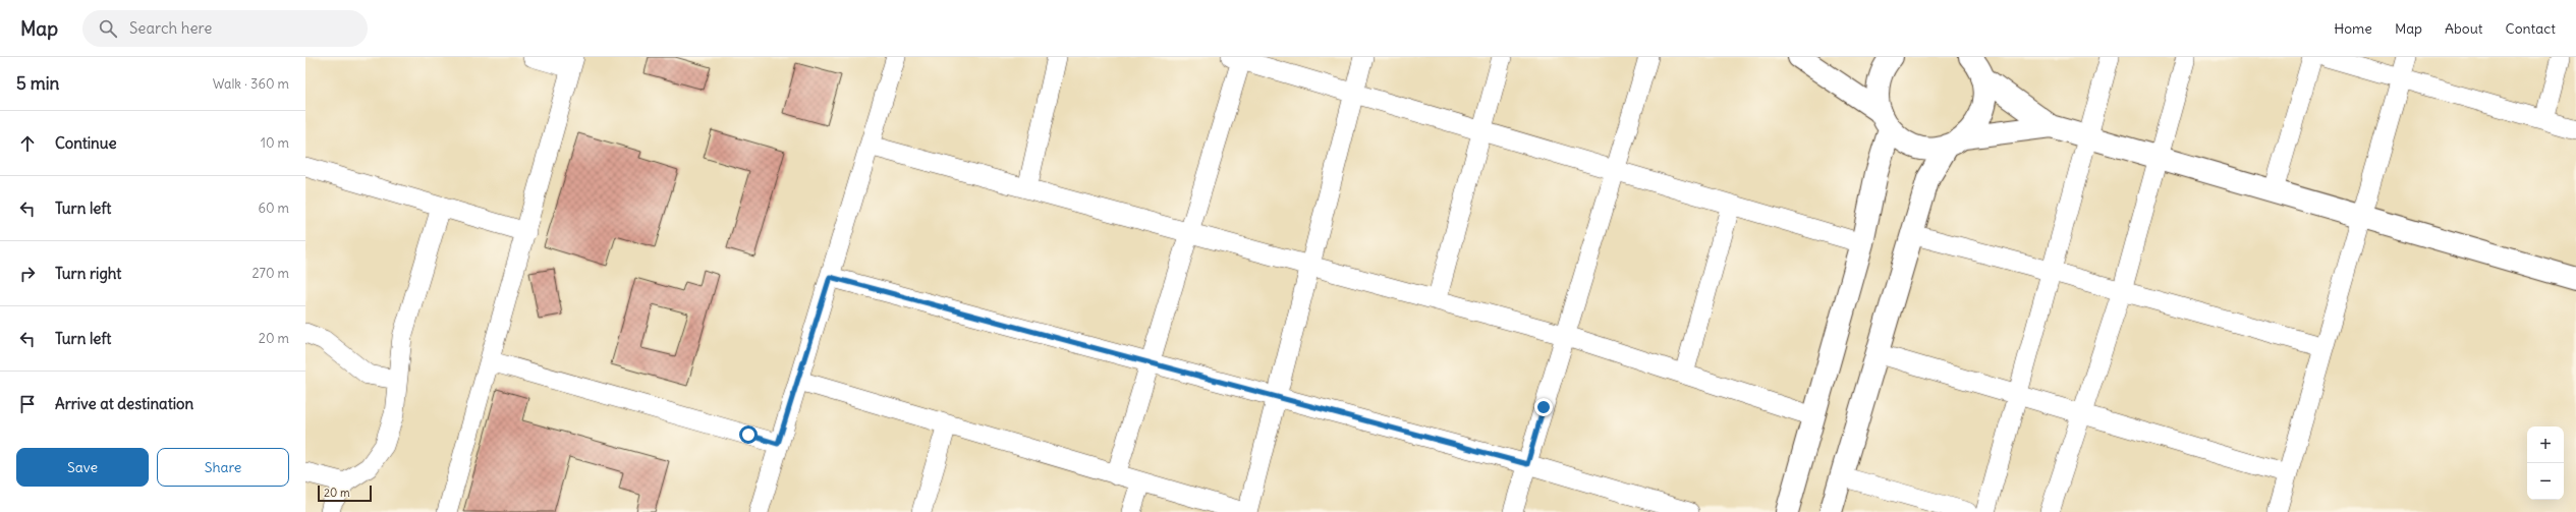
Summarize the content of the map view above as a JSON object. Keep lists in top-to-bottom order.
{
  "scale_bar": "20 m",
  "page": {
    "header": "Map",
    "search": "Search here",
    "nav": [
      "Home",
      "Map",
      "About",
      "Contact"
    ],
    "heading": ["5 min", "Walk · 360 m"],
    "list": [
      ["Continue", "10 m"],
      ["Turn left", "60 m"],
      ["Turn right", "270 m"],
      ["Turn left", "20 m"],
      "Arrive at destination"
    ],
    "map_buttons": ["+", "−"],
    "buttons": ["Save", "Share"],
    "scale": "20 m"
  }
}
